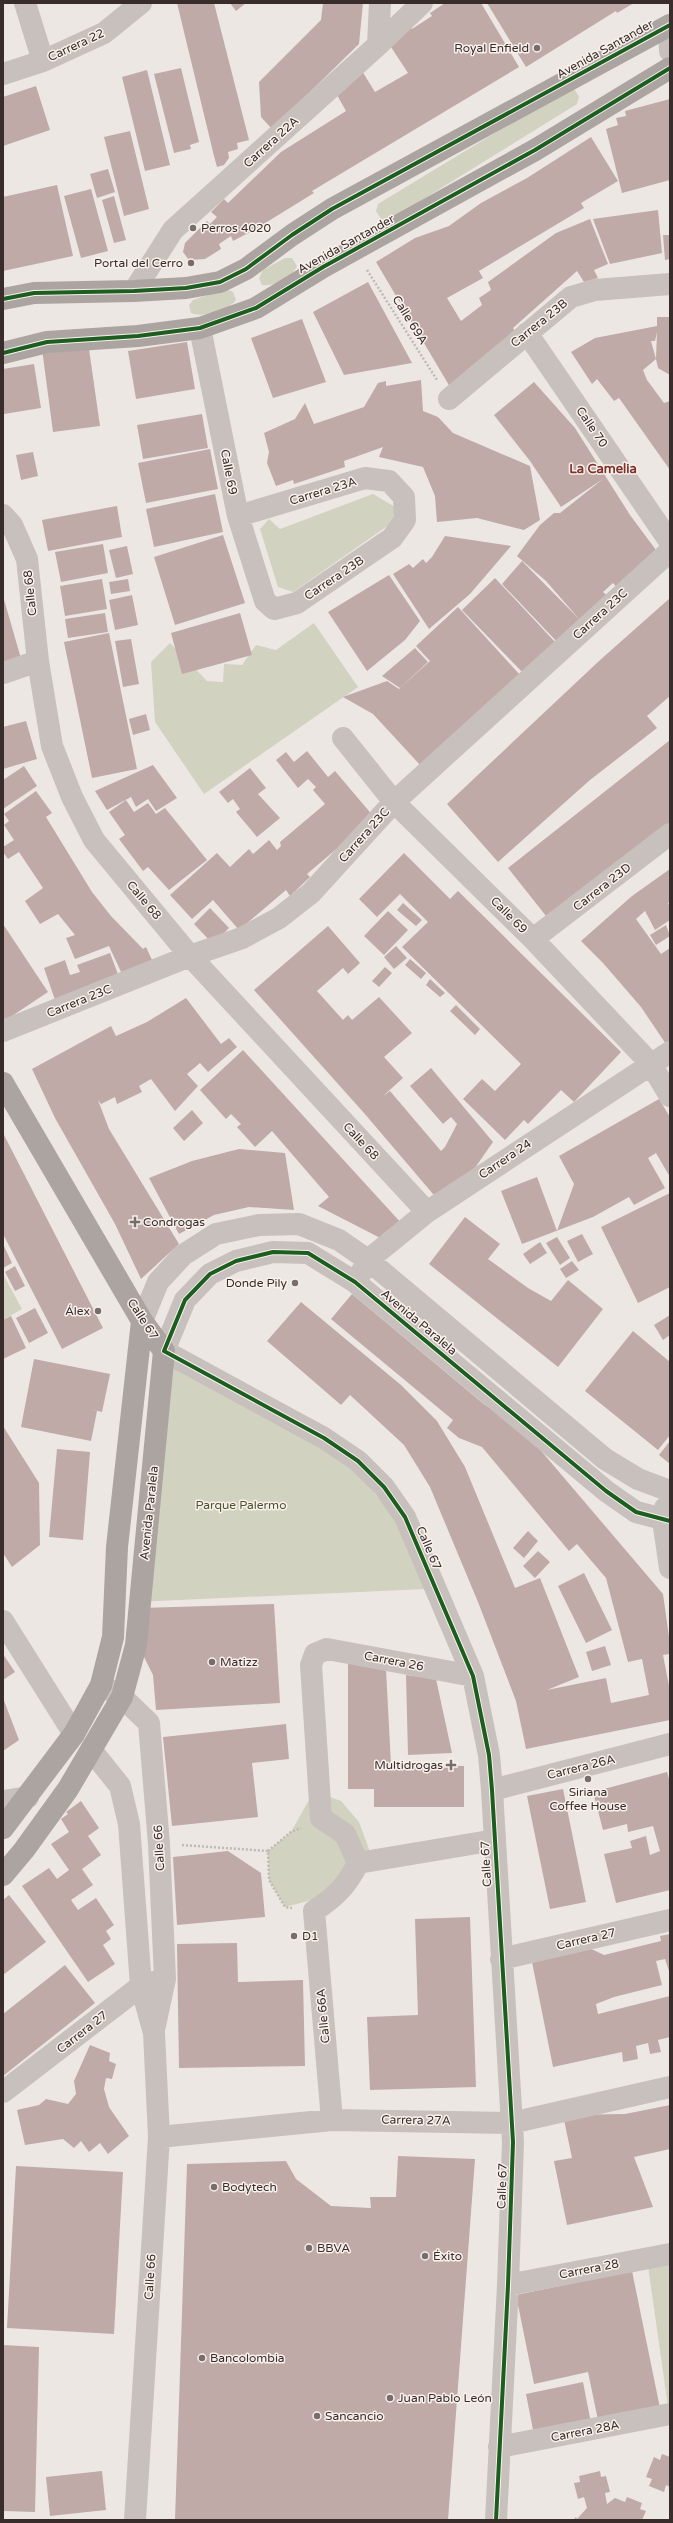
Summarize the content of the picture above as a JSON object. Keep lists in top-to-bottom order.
{
  "streets": {
    "main road": ["Avenida Santander", "Calle 67", "Avenida Paralela"],
    "street": [
      "Carrera 22",
      "Carrera 22A",
      "Carrera 23B",
      "Calle 70",
      "Calle 69",
      "Carrera 23A",
      "Calle 68",
      "Carrera 23C",
      "Carrera 23D",
      "Carrera 24",
      "Carrera 26",
      "Carrera 26A",
      "Calle 66",
      "Carrera 27",
      "Calle 66A",
      "Carrera 27A",
      "Carrera 28",
      "Carrera 28A"
    ],
    "path": ["Calle 69A"]
  },
  "crossings": [
    ["Avenida Santander", "Carrera 22A"],
    ["Avenida Santander", "Calle 69A"],
    ["Avenida Santander", "Calle 69"],
    ["Calle 69A", "Carrera 23B"],
    ["Carrera 23B", "Calle 70"],
    ["Carrera 23B", "Calle 69"],
    ["Carrera 23B", "Carrera 23A"],
    ["Calle 69", "Carrera 23A"],
    ["Calle 69", "Carrera 23C"],
    ["Calle 69", "Carrera 23D"],
    ["Calle 69", "Carrera 24"],
    ["Calle 68", "Carrera 23C"],
    ["Calle 68", "Carrera 24"],
    ["Carrera 24", "Avenida Paralela"],
    ["Calle 67", "Avenida Paralela"],
    ["Calle 67", "Carrera 26"],
    ["Calle 67", "Carrera 26A"],
    ["Calle 67", "Carrera 27"],
    ["Calle 67", "Carrera 27A"],
    ["Calle 67", "Carrera 28"],
    ["Calle 67", "Carrera 28A"],
    ["Avenida Paralela", "Calle 66"],
    ["Carrera 26", "Calle 66A"],
    ["Calle 66", "Carrera 27"],
    ["Calle 66", "Carrera 27A"],
    ["Calle 66A", "Carrera 27A"]
  ],
  "districts": ["La Camelia"],
  "parks": ["Parque Palermo"],
  "places": {
    "other": [
      "Royal Enfield",
      "Perros 4020",
      "Portal del Cerro",
      "Donde Pily",
      "Álex",
      "Matizz",
      "Siriana Coffee House",
      "D1",
      "Bodytech",
      "BBVA",
      "Éxito",
      "Bancolombia",
      "Juan Pablo León",
      "Sancancio"
    ],
    "health": ["Condrogas", "Multidrogas"]
  }
}
